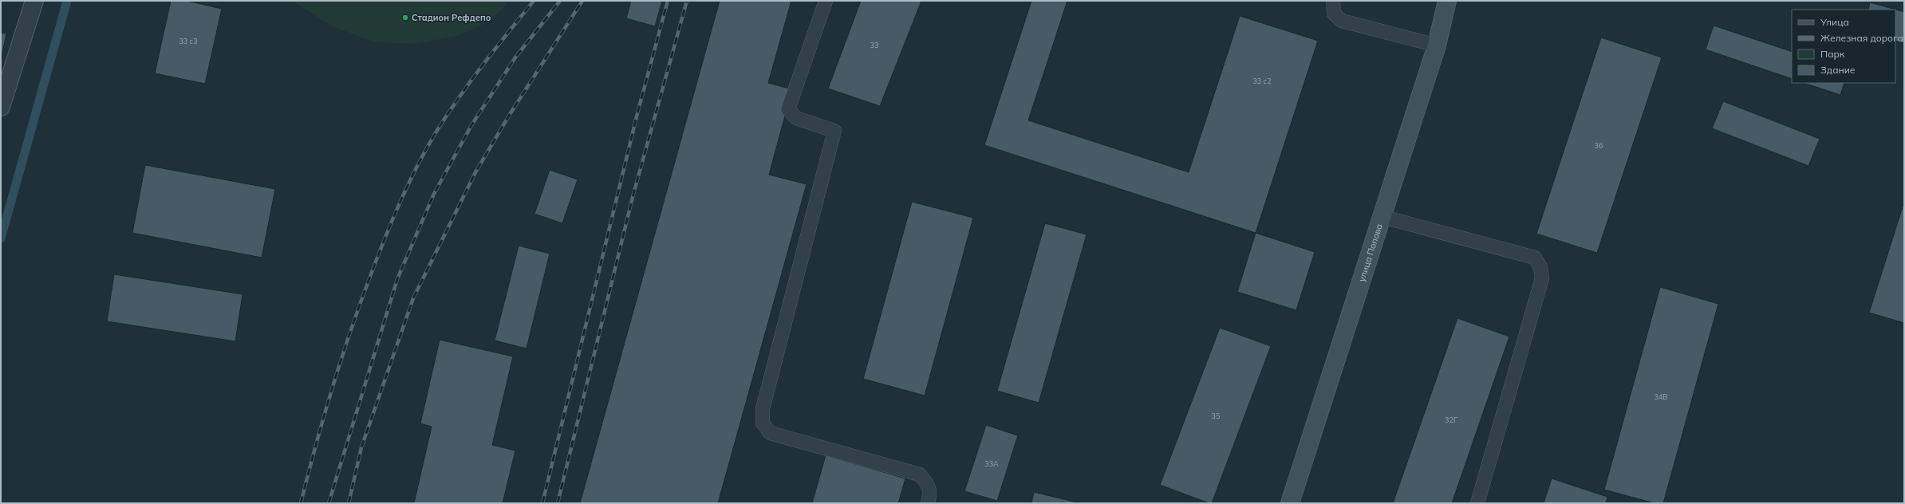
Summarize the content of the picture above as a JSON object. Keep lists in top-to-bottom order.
{
  "streets": {
    "street": ["улица Попова"]
  },
  "places": ["Стадион Рефдепо"],
  "house_numbers": [
    "33 с3",
    "33",
    "33 с2",
    "36",
    "34В",
    "35",
    "32Г",
    "33А"
  ],
  "legend": [
    "Улица",
    "Железная дорога",
    "Парк",
    "Здание"
  ]
}
